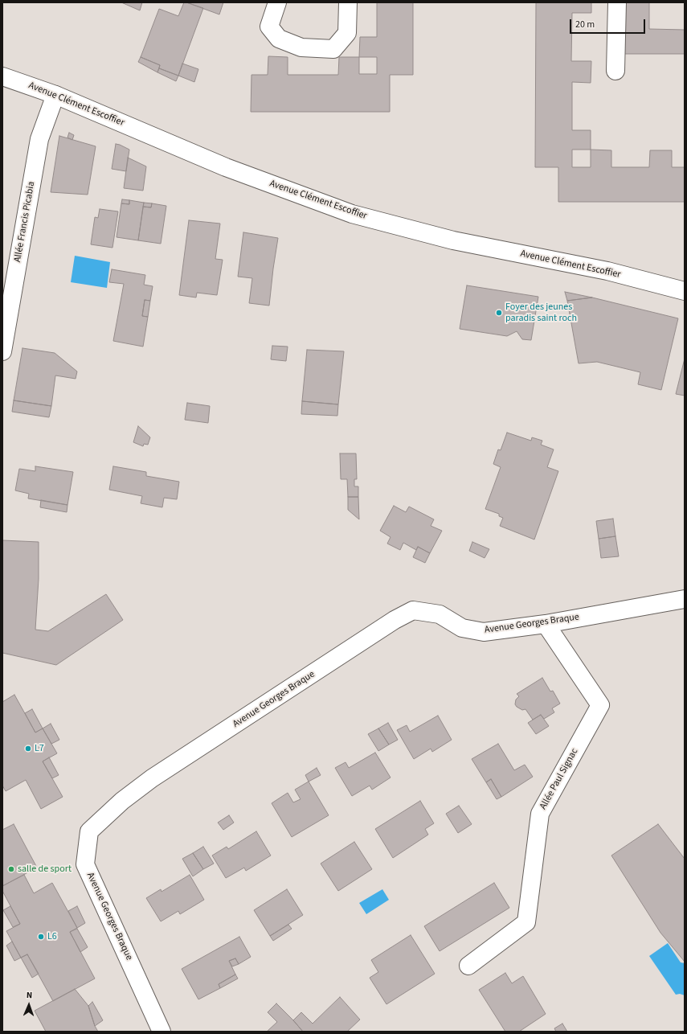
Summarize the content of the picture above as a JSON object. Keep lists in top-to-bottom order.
{
  "streets": {
    "street": [
      "Avenue Clément Escoffier",
      "Allée Francis Picabia",
      "Avenue Georges Braque",
      "Allée Paul Signac"
    ]
  },
  "crossings": [
    ["Avenue Clément Escoffier", "Allée Francis Picabia"],
    ["Avenue Georges Braque", "Allée Paul Signac"]
  ],
  "places": [
    "Foyer des jeunes paradis saint roch",
    "L7",
    "salle de sport",
    "L6"
  ],
  "scale_bar": "20 m",
  "north": "top"
}
